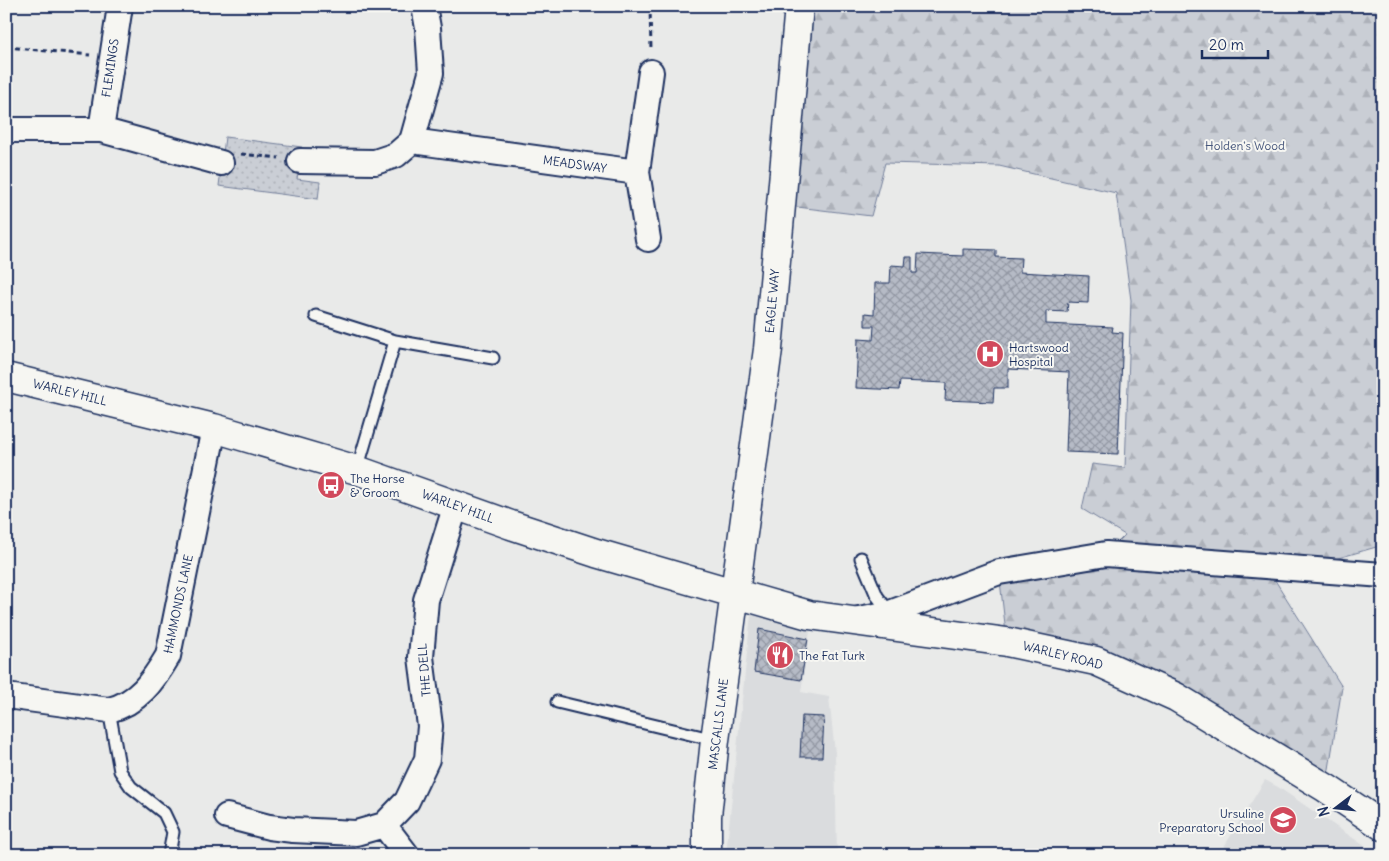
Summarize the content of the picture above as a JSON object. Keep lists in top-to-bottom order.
{
  "streets": {
    "main road": [
      "EAGLE WAY",
      "WARLEY HILL",
      "WARLEY ROAD",
      "MASCALLS LANE"
    ],
    "street": [
      "FLEMINGS",
      "MEADSWAY",
      "HAMMONDS LANE",
      "THE DELL"
    ]
  },
  "crossings": [
    ["EAGLE WAY", "WARLEY HILL"],
    ["EAGLE WAY", "WARLEY ROAD"],
    ["EAGLE WAY", "MASCALLS LANE"],
    ["WARLEY HILL", "HAMMONDS LANE"],
    ["WARLEY HILL", "WARLEY ROAD"],
    ["WARLEY HILL", "THE DELL"],
    ["WARLEY HILL", "MASCALLS LANE"],
    ["WARLEY ROAD", "MASCALLS LANE"]
  ],
  "parks": ["Holden's Wood"],
  "places": {
    "hospital": ["Hartswood Hospital"],
    "bus stop": ["The Horse & Groom"],
    "restaurant": ["The Fat Turk"],
    "school or university": ["Ursuline Preparatory School"]
  },
  "scale_bar": "20 m",
  "north": "left"
}
